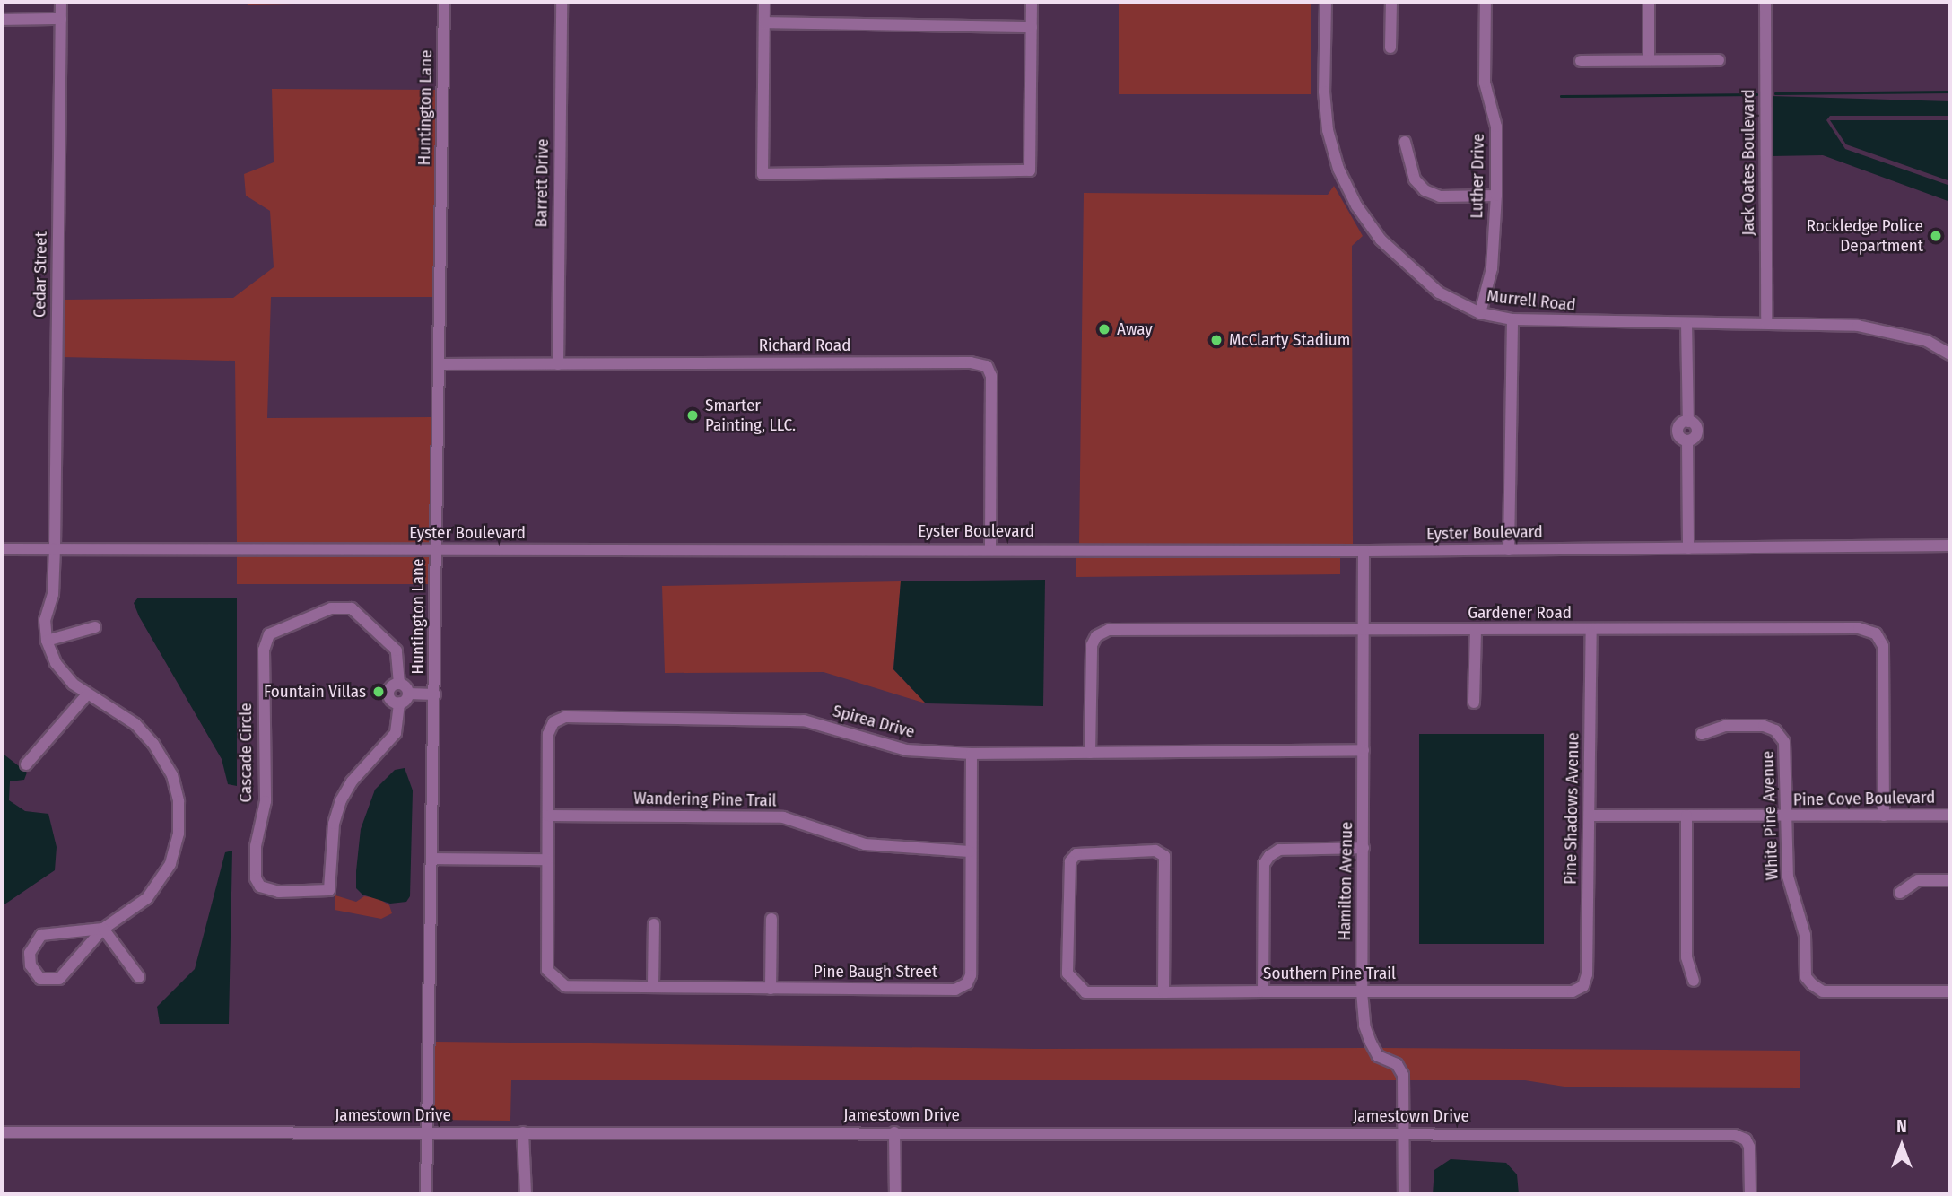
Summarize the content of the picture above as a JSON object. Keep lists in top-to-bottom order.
{
  "streets": {
    "street": [
      "Huntington Lane",
      "Jack Oates Boulevard",
      "Luther Drive",
      "Barrett Drive",
      "Cedar Street",
      "Murrell Road",
      "Richard Road",
      "Eyster Boulevard",
      "Gardener Road",
      "Spirea Drive",
      "Cascade Circle",
      "Pine Cove Boulevard",
      "Wandering Pine Trail",
      "Pine Shadows Avenue",
      "White Pine Avenue",
      "Hamilton Avenue",
      "Pine Baugh Street",
      "Southern Pine Trail",
      "Jamestown Drive"
    ]
  },
  "crossings": [
    ["Huntington Lane", "Richard Road"],
    ["Huntington Lane", "Eyster Boulevard"],
    ["Huntington Lane", "Jamestown Drive"],
    ["Jack Oates Boulevard", "Murrell Road"],
    ["Luther Drive", "Murrell Road"],
    ["Barrett Drive", "Richard Road"],
    ["Cedar Street", "Eyster Boulevard"],
    ["Richard Road", "Eyster Boulevard"],
    ["Eyster Boulevard", "Hamilton Avenue"],
    ["Gardener Road", "Spirea Drive"],
    ["Gardener Road", "Pine Cove Boulevard"],
    ["Gardener Road", "Pine Shadows Avenue"],
    ["Gardener Road", "Hamilton Avenue"],
    ["Spirea Drive", "Wandering Pine Trail"],
    ["Spirea Drive", "Hamilton Avenue"],
    ["Spirea Drive", "Pine Baugh Street"],
    ["Pine Cove Boulevard", "Pine Shadows Avenue"],
    ["Pine Cove Boulevard", "White Pine Avenue"],
    ["Wandering Pine Trail", "Pine Baugh Street"],
    ["Pine Shadows Avenue", "Southern Pine Trail"],
    ["Hamilton Avenue", "Southern Pine Trail"],
    ["Hamilton Avenue", "Jamestown Drive"]
  ],
  "places": [
    "Rockledge Police Department",
    "Away",
    "McClarty Stadium",
    "Smarter Painting, LLC.",
    "Fountain Villas"
  ],
  "north": "top"
}
